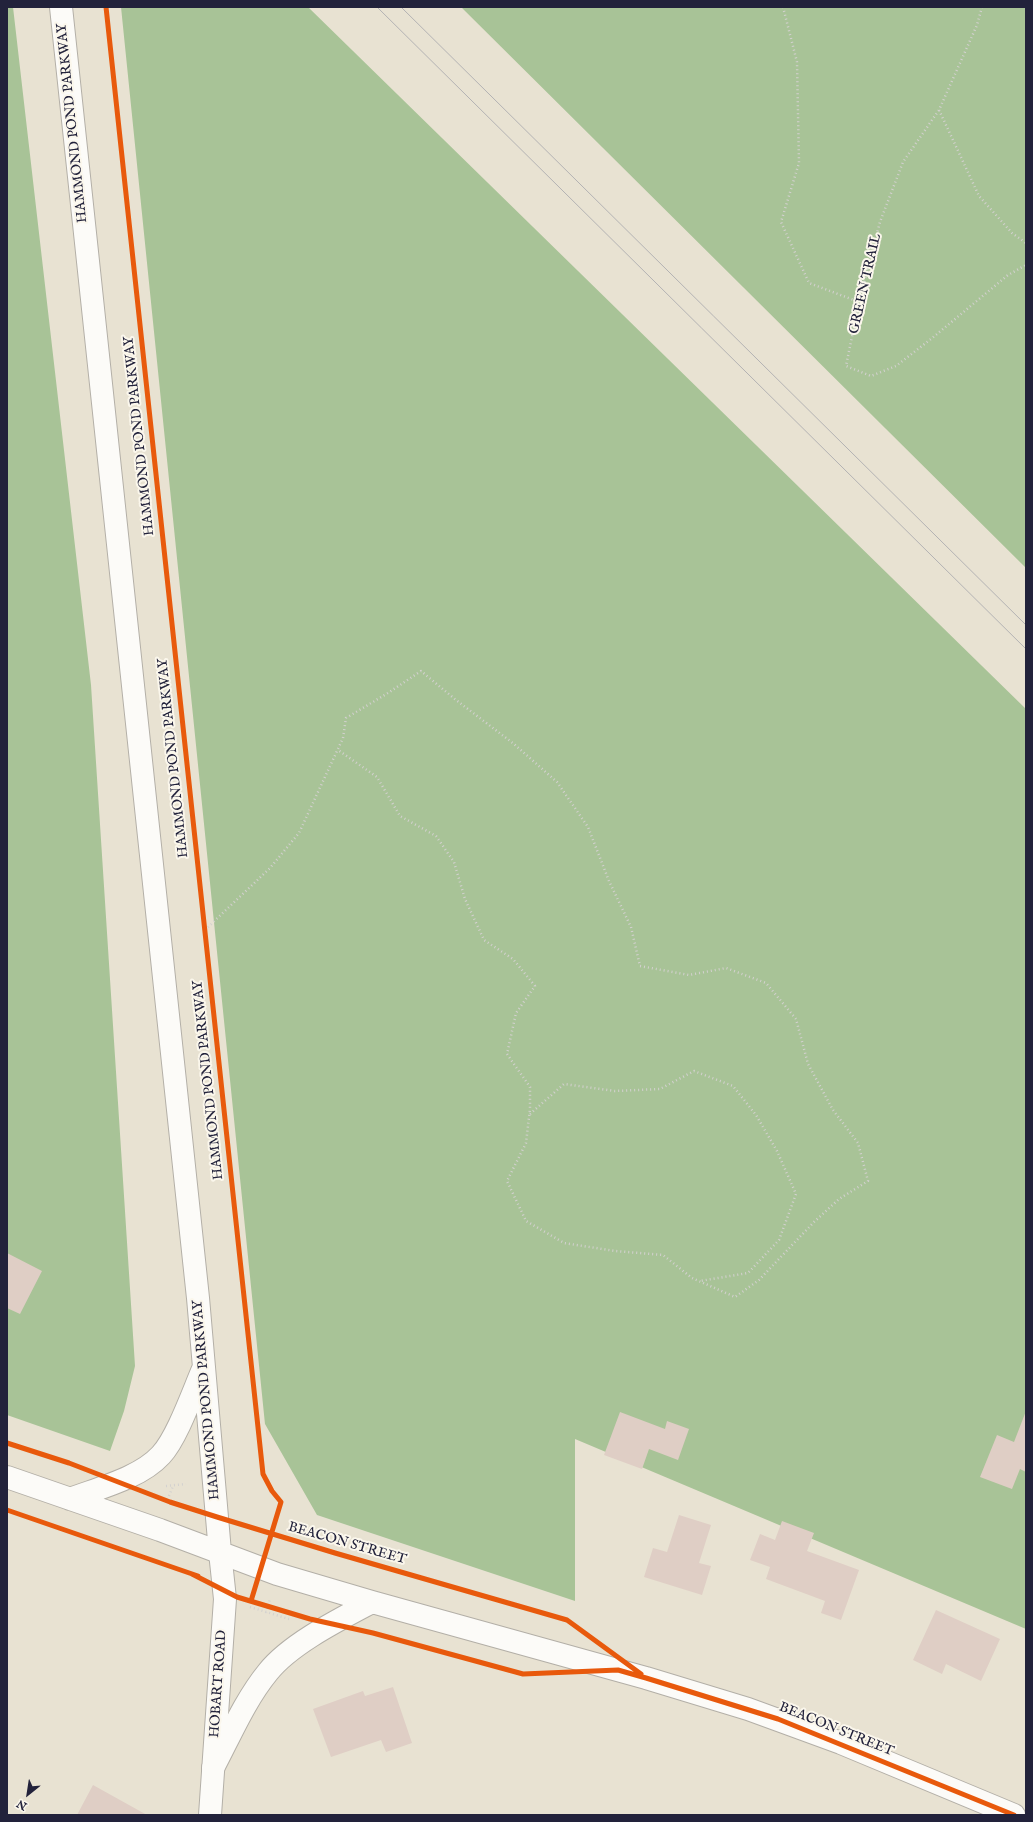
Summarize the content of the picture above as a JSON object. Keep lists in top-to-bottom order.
{
  "streets": {
    "main road": ["HAMMOND POND PARKWAY", "BEACON STREET", "HOBART ROAD"],
    "path": ["GREEN TRAIL"]
  },
  "crossings": [
    ["HAMMOND POND PARKWAY", "BEACON STREET"],
    ["HAMMOND POND PARKWAY", "HOBART ROAD"],
    ["BEACON STREET", "HOBART ROAD"]
  ],
  "north": "bottom left"
}
